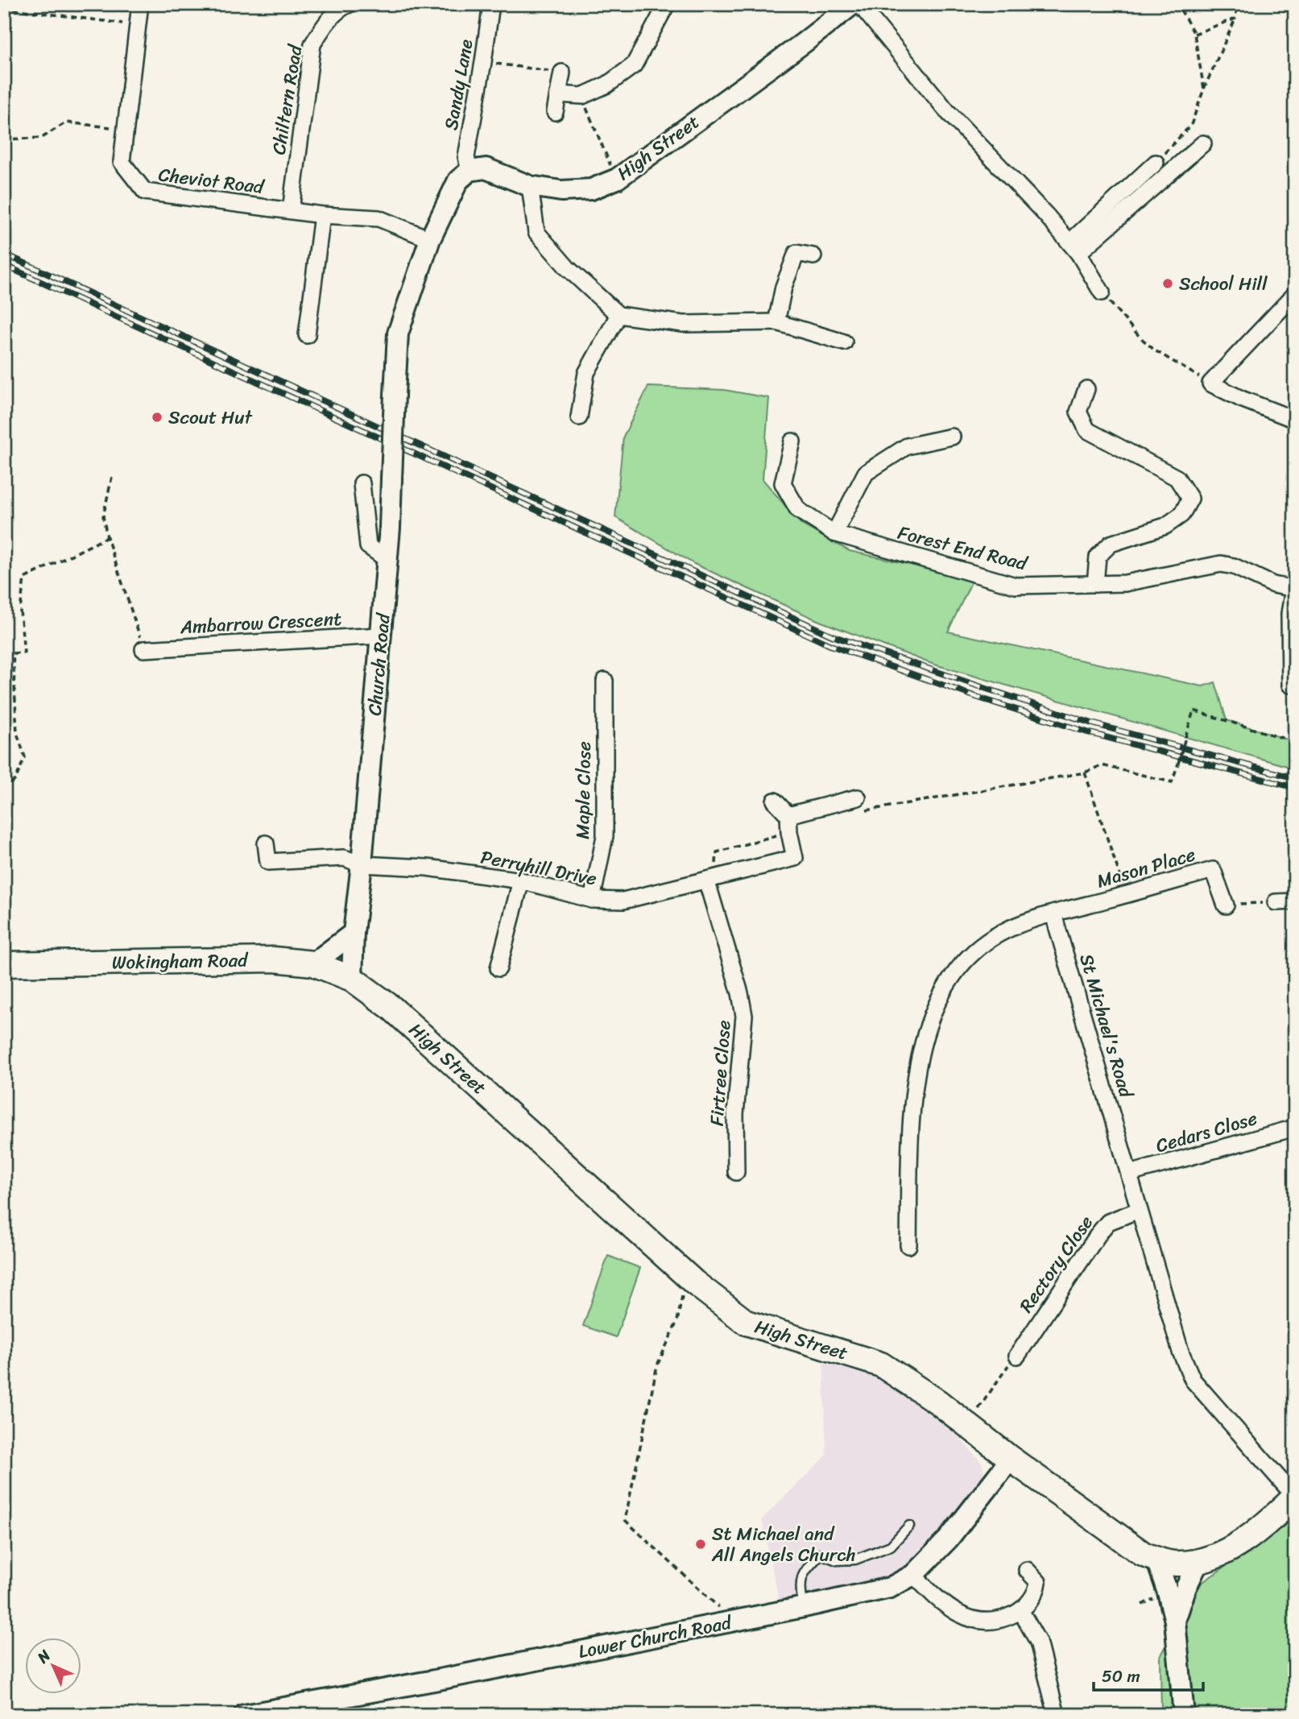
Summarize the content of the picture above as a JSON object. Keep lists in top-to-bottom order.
{
  "streets": {
    "main road": ["High Street", "Wokingham Road"],
    "street": [
      "Sandy Lane",
      "Chiltern Road",
      "Cheviot Road",
      "Forest End Road",
      "Ambarrow Crescent",
      "Church Road",
      "Maple Close",
      "Perryhill Drive",
      "Mason Place",
      "St Michael's Road",
      "Firtree Close",
      "Cedars Close",
      "Rectory Close",
      "Lower Church Road"
    ]
  },
  "crossings": [
    ["Sandy Lane", "High Street"],
    ["Chiltern Road", "Cheviot Road"],
    ["High Street", "Church Road"],
    ["High Street", "Wokingham Road"],
    ["High Street", "St Michael's Road"],
    ["High Street", "Lower Church Road"],
    ["Cheviot Road", "Church Road"],
    ["Ambarrow Crescent", "Church Road"],
    ["Church Road", "Perryhill Drive"],
    ["Church Road", "Wokingham Road"],
    ["Maple Close", "Perryhill Drive"],
    ["Perryhill Drive", "Firtree Close"],
    ["Mason Place", "St Michael's Road"],
    ["St Michael's Road", "Cedars Close"],
    ["St Michael's Road", "Rectory Close"]
  ],
  "places": ["School Hill", "Scout Hut", "St Michael and All Angels Church"],
  "scale_bar": "50 m",
  "north": "top left"
}
